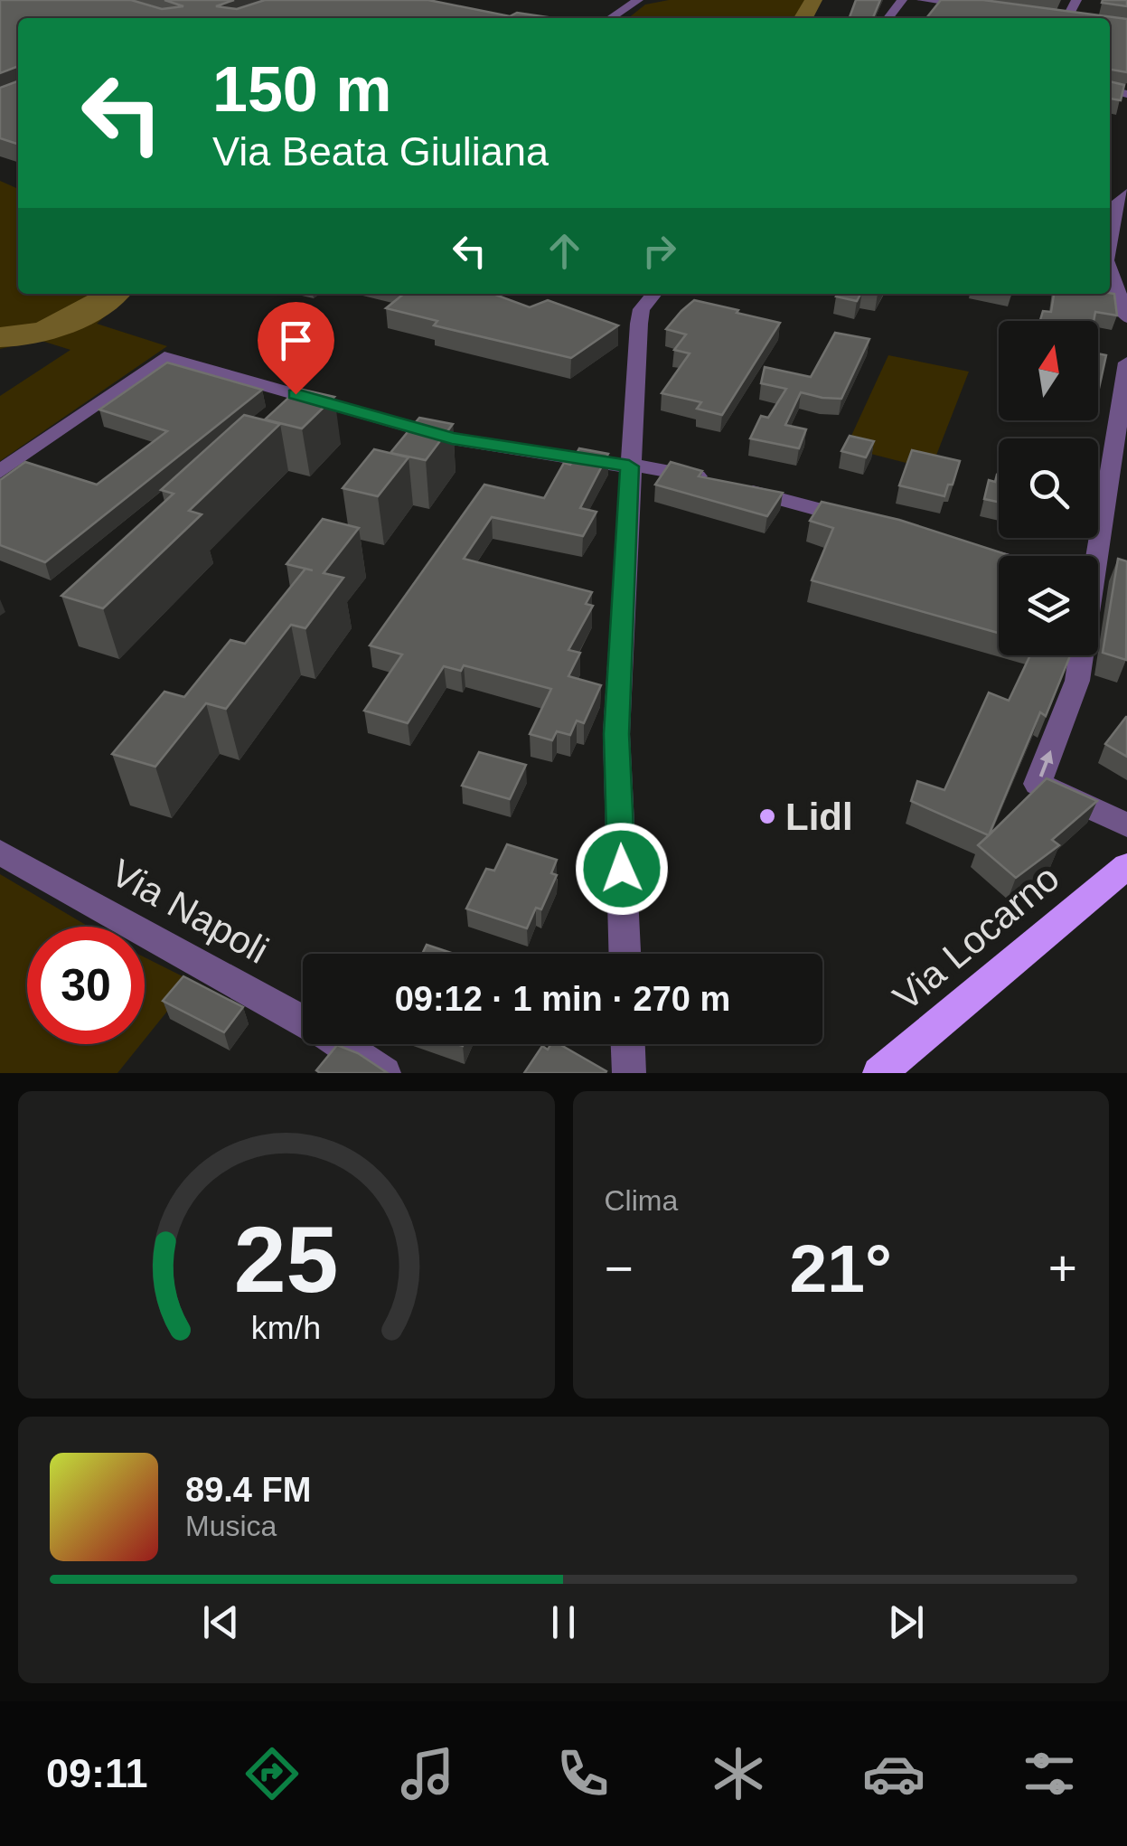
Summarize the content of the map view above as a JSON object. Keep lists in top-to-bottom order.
{
  "streets": {
    "main road": ["Via Locarno"],
    "street": ["Via Napoli"]
  },
  "places": ["Lidl"],
  "north": "top",
  "page": {
    "turn": ["150 m", "Via Beata Giuliana"],
    "limit": "30",
    "trip": "09:12 · 1 min · 270 m",
    "tile": "Clima",
    "heat": ["−", "21°", "+"],
    "song": ["89.4 FM", "Musica"],
    "tabs": "09:11",
    "gauge": ["25", "km/h"]
  }
}
